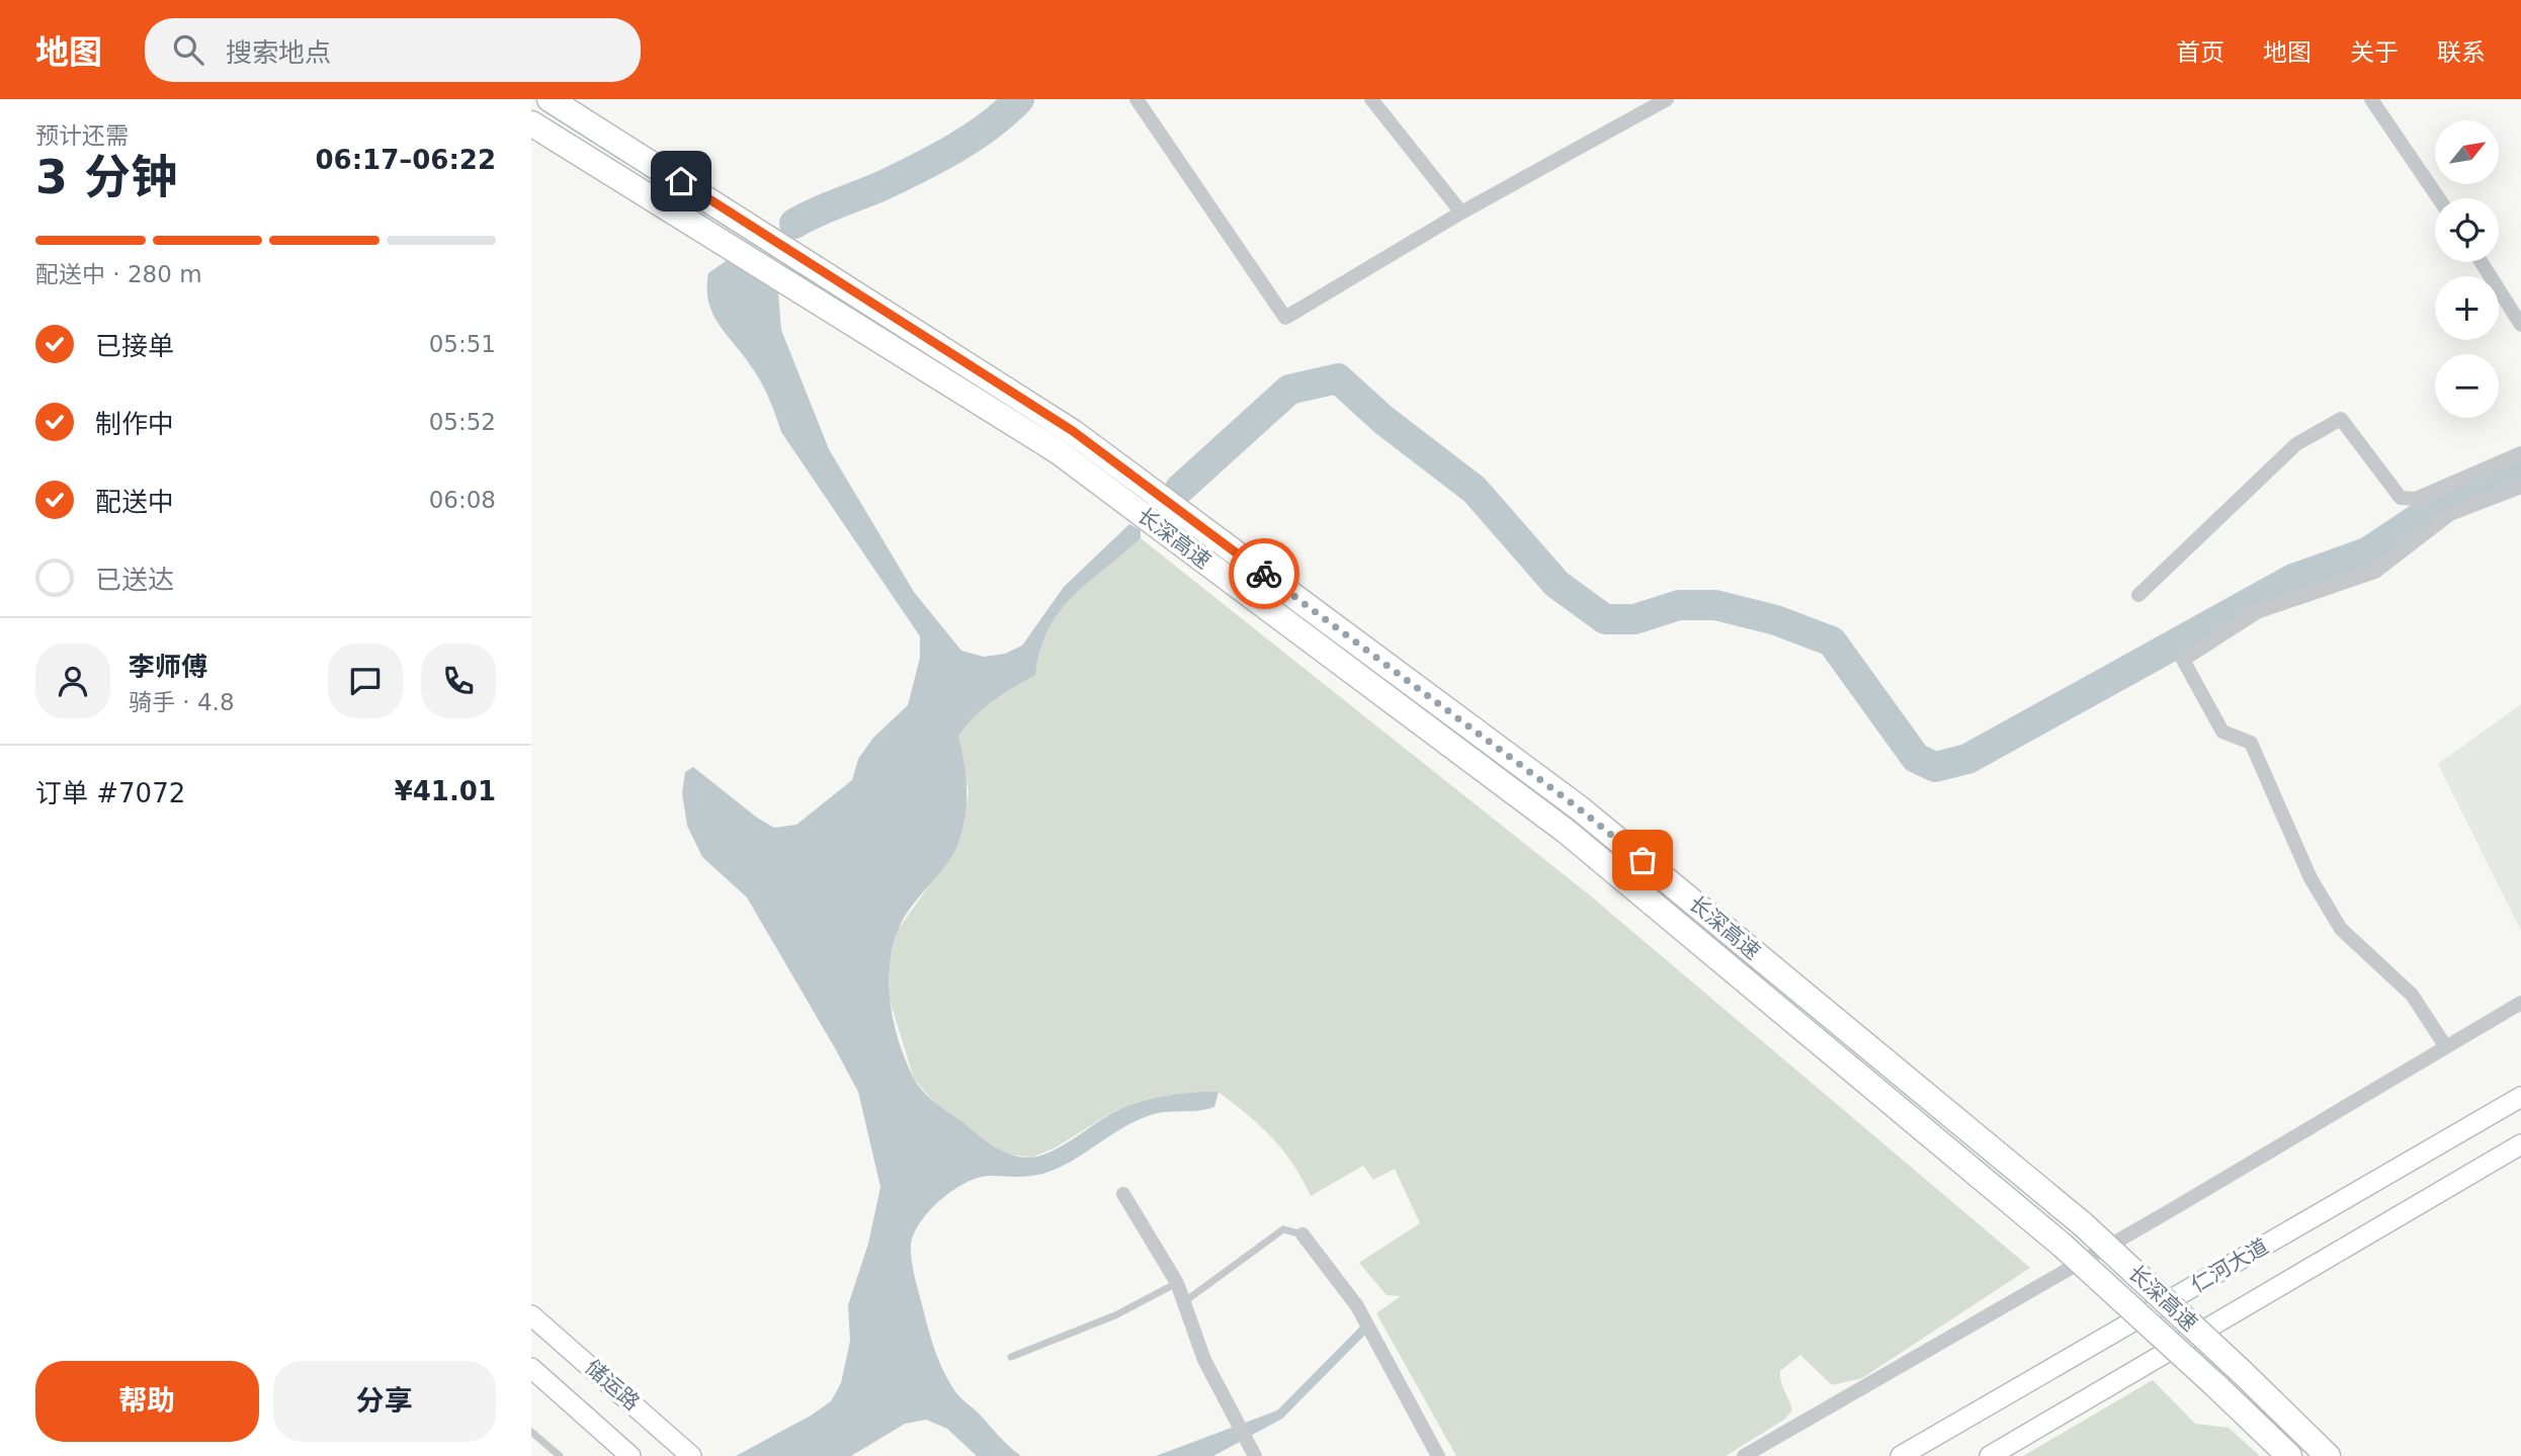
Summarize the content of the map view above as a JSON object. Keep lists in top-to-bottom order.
{
  "streets": {
    "highway": ["长深高速"],
    "main road": ["仁河大道", "储运路"]
  },
  "north": "top right",
  "page": {
    "header": "地图",
    "search": "搜索地点",
    "nav": [
      "首页",
      "地图",
      "关于",
      "联系"
    ],
    "heading": ["3 分钟", "预计还需", "06:17–06:22"],
    "panel": [
      "李师傅",
      "骑手 · 4.8",
      "订单 #7072",
      "¥41.01"
    ],
    "map_buttons": ["+", "−"],
    "bar": "配送中 · 280 m",
    "list": [
      ["已接单", "05:51"],
      ["制作中", "05:52"],
      ["配送中", "06:08"],
      "已送达"
    ],
    "buttons": ["帮助", "分享"]
  }
}
